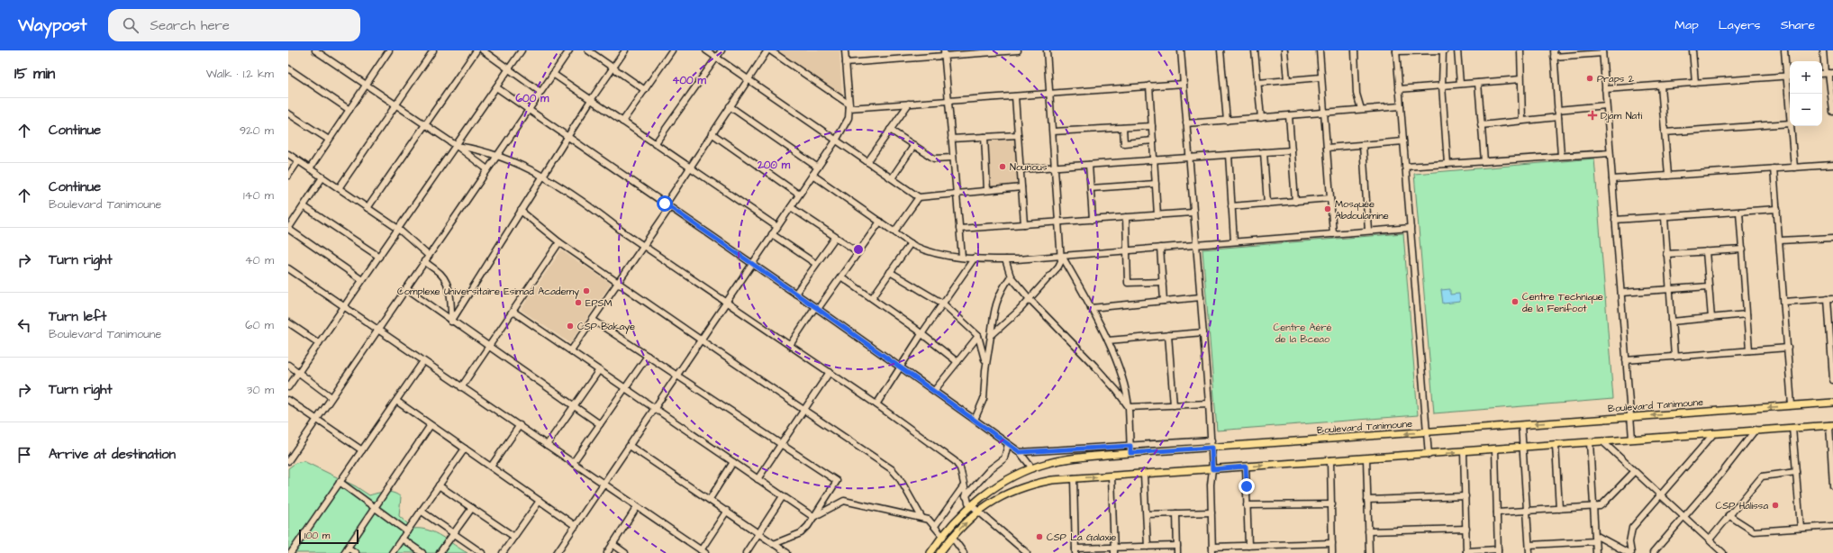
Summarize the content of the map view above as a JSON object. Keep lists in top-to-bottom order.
{
  "streets": {
    "main road": ["Boulevard Tanimoune"]
  },
  "parks": ["Centre Aéré de la Bceao"],
  "places": {
    "other": [
      "Praps 2",
      "Nounous",
      "Mosquée Abdoulamine",
      "Complexe Universitaire Esimad Academy",
      "Centre Technique de la Fenifoot",
      "EPSM",
      "CSP Bakaye",
      "CSP Halissa",
      "CSP La Galaxie"
    ],
    "health": ["Djam Nati"]
  },
  "scale_bar": "100 m",
  "page": {
    "header": "Waypost",
    "search": "Search here",
    "nav": ["Map", "Layers", "Share"],
    "heading": ["15 min", "Walk · 1.2 km"],
    "map_buttons": ["+", "−"],
    "list": [
      ["Continue", "920 m"],
      ["Continue", "Boulevard Tanimoune", "140 m"],
      ["Turn right", "40 m"],
      ["Turn left", "Boulevard Tanimoune", "60 m"],
      ["Turn right", "30 m"],
      "Arrive at destination"
    ],
    "scale": "100 m"
  },
  "rings": ["400 m", "600 m", "200 m"]
}
